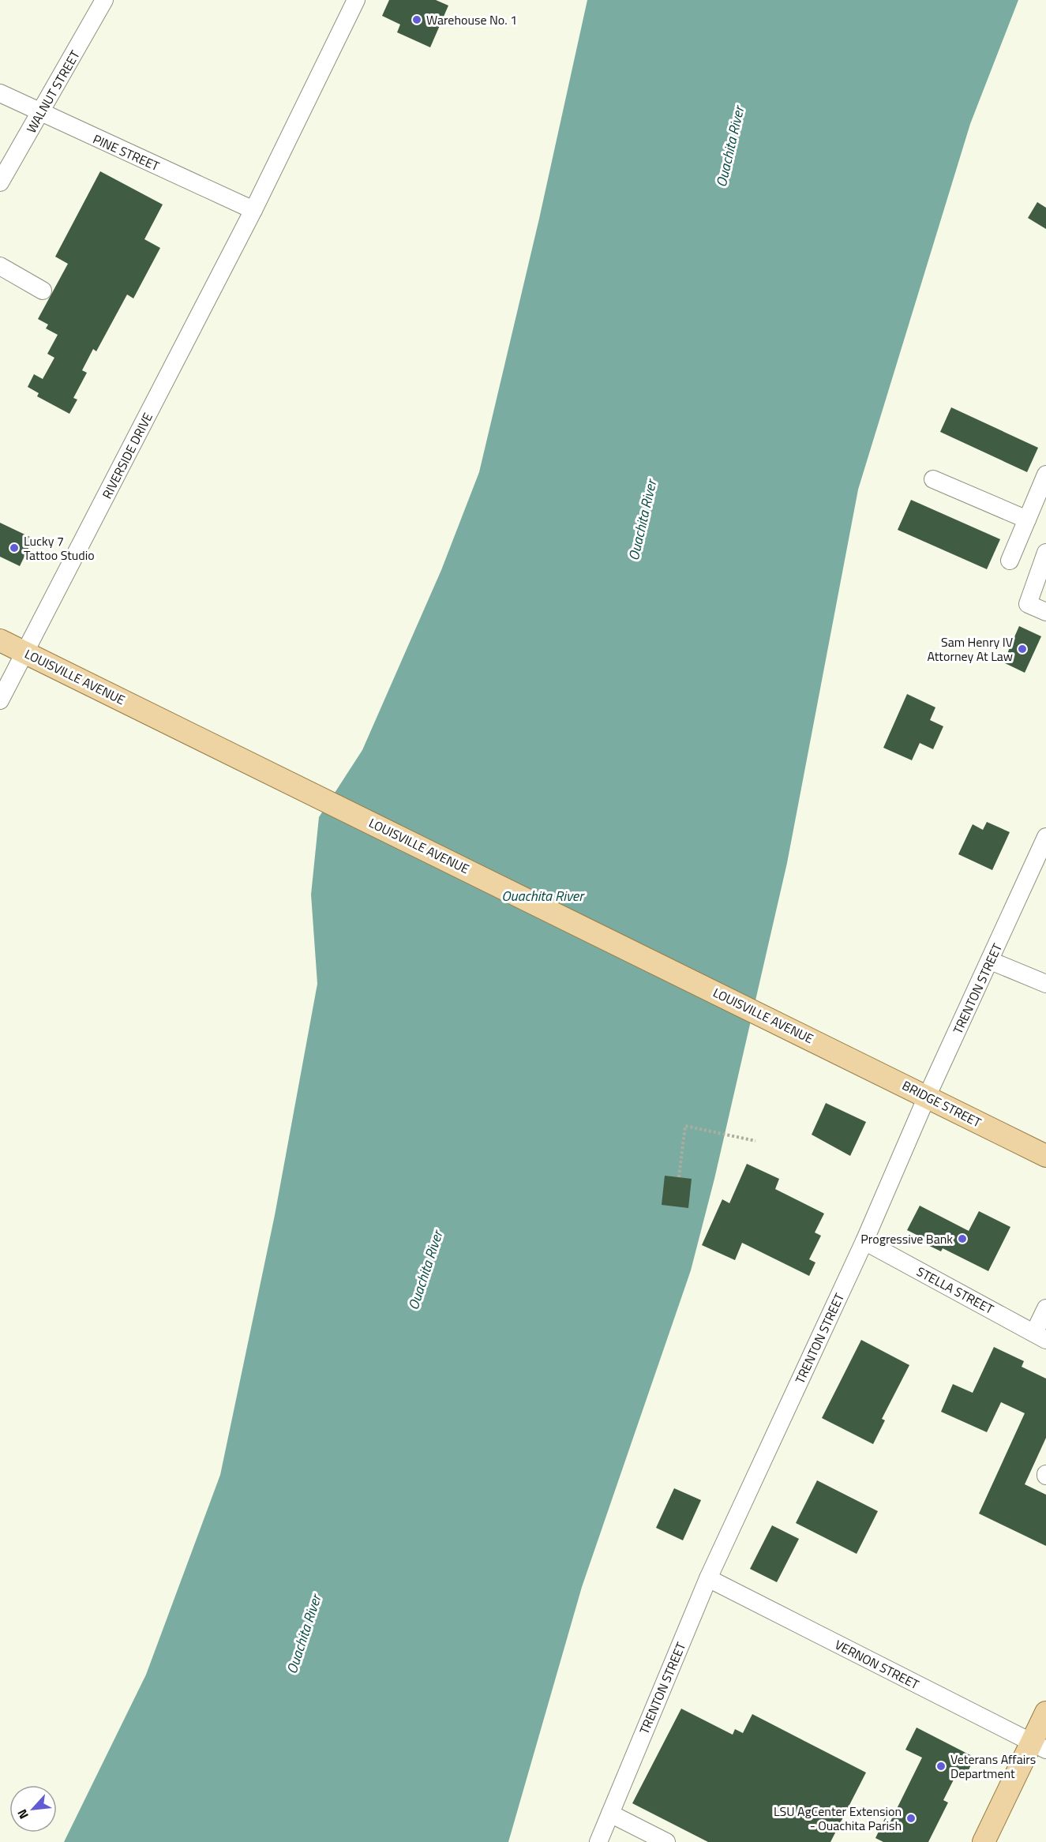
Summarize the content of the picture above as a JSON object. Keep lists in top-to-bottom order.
{
  "streets": {
    "main road": ["LOUISVILLE AVENUE", "BRIDGE STREET"],
    "street": [
      "WALNUT STREET",
      "PINE STREET",
      "RIVERSIDE DRIVE",
      "TRENTON STREET",
      "STELLA STREET",
      "VERNON STREET"
    ]
  },
  "crossings": [
    ["WALNUT STREET", "PINE STREET"],
    ["PINE STREET", "RIVERSIDE DRIVE"],
    ["RIVERSIDE DRIVE", "LOUISVILLE AVENUE"],
    ["LOUISVILLE AVENUE", "BRIDGE STREET"],
    ["TRENTON STREET", "BRIDGE STREET"],
    ["TRENTON STREET", "STELLA STREET"],
    ["TRENTON STREET", "VERNON STREET"]
  ],
  "water": ["Ouachita River"],
  "places": [
    "Warehouse No. 1",
    "Lucky 7 Tattoo Studio",
    "Sam Henry IV Attorney At Law",
    "Progressive Bank",
    "Veterans Affairs Department",
    "LSU AgCenter Extension - Ouachita Parish"
  ],
  "north": "bottom left"
}
